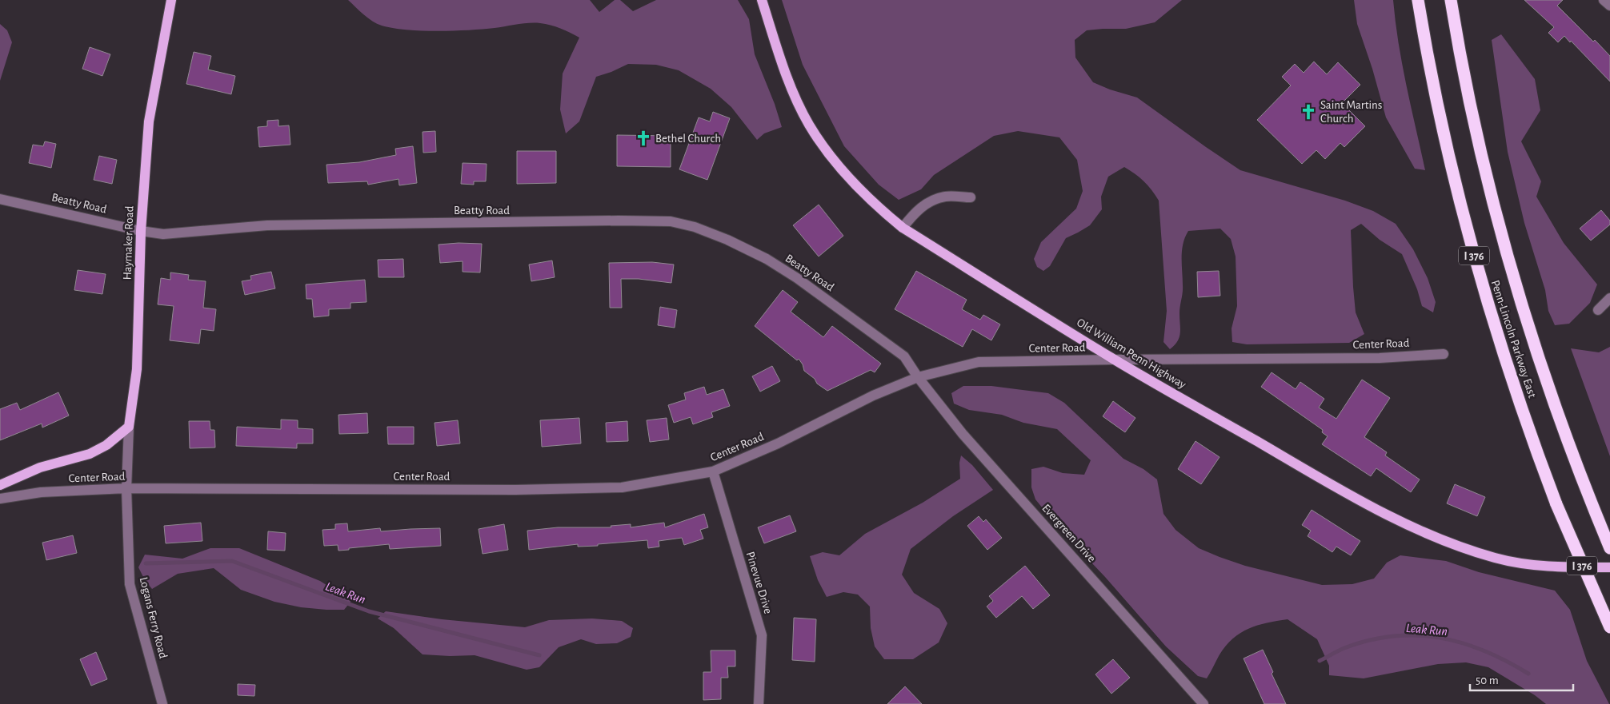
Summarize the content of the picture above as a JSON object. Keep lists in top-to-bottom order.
{
  "streets": {
    "highway": ["I 376", "Penn-Lincoln Parkway East"],
    "main road": ["Haymaker Road", "Old William Penn Highway"],
    "street": [
      "Beatty Road",
      "Center Road",
      "Evergreen Drive",
      "Pinevue Drive",
      "Logans Ferry Road"
    ]
  },
  "crossings": [
    ["Beatty Road", "Haymaker Road"],
    ["Beatty Road", "Center Road"],
    ["Beatty Road", "Evergreen Drive"],
    ["Haymaker Road", "Center Road"],
    ["Haymaker Road", "Logans Ferry Road"],
    ["Center Road", "Old William Penn Highway"],
    ["Center Road", "Evergreen Drive"],
    ["Center Road", "Pinevue Drive"],
    ["Center Road", "Logans Ferry Road"]
  ],
  "water": ["Leak Run"],
  "places": {
    "church": ["Saint Martins Church", "Bethel Church"]
  },
  "scale_bar": "50 m"
}
